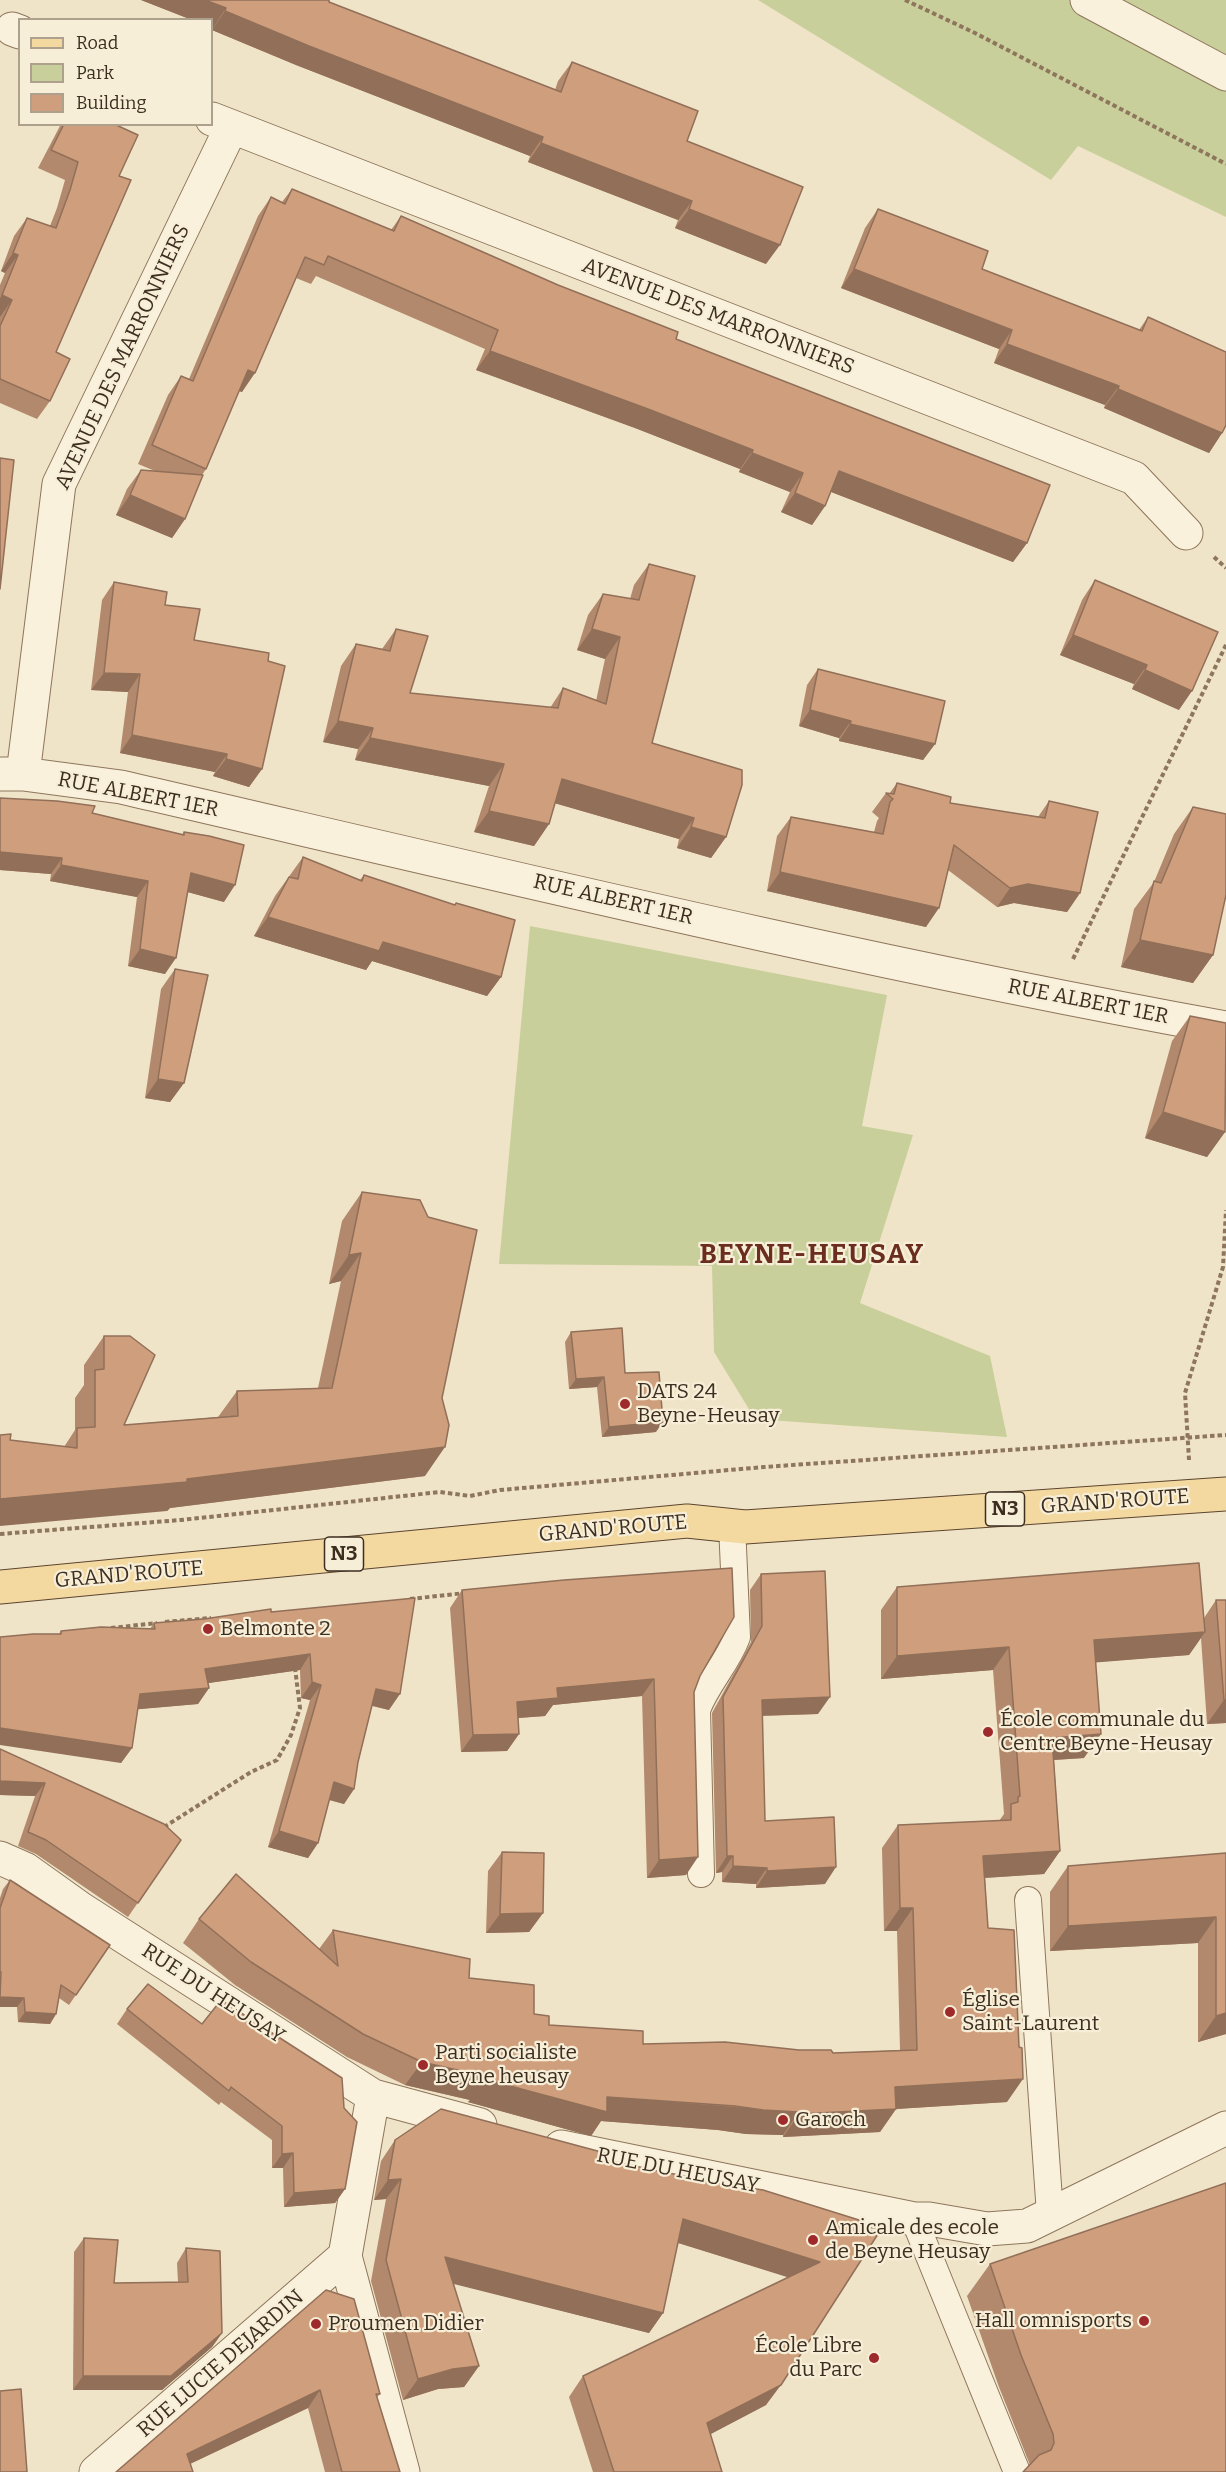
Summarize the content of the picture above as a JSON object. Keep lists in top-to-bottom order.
{
  "streets": {
    "main road": ["GRAND'ROUTE", "N3"],
    "street": [
      "AVENUE DES MARRONNIERS",
      "RUE ALBERT 1ER",
      "RUE DU HEUSAY",
      "RUE LUCIE DEJARDIN"
    ]
  },
  "crossings": [
    ["AVENUE DES MARRONNIERS", "RUE ALBERT 1ER"]
  ],
  "districts": ["BEYNE-HEUSAY"],
  "places": [
    "DATS 24 Beyne-Heusay",
    "Belmonte 2",
    "École communale du Centre Beyne-Heusay",
    "Église Saint-Laurent",
    "Parti socialiste Beyne heusay",
    "Garoch",
    "Amicale des ecole de Beyne Heusay",
    "Hall omnisports",
    "Proumen Didier",
    "École Libre du Parc"
  ],
  "legend": ["Road", "Park", "Building"]
}
